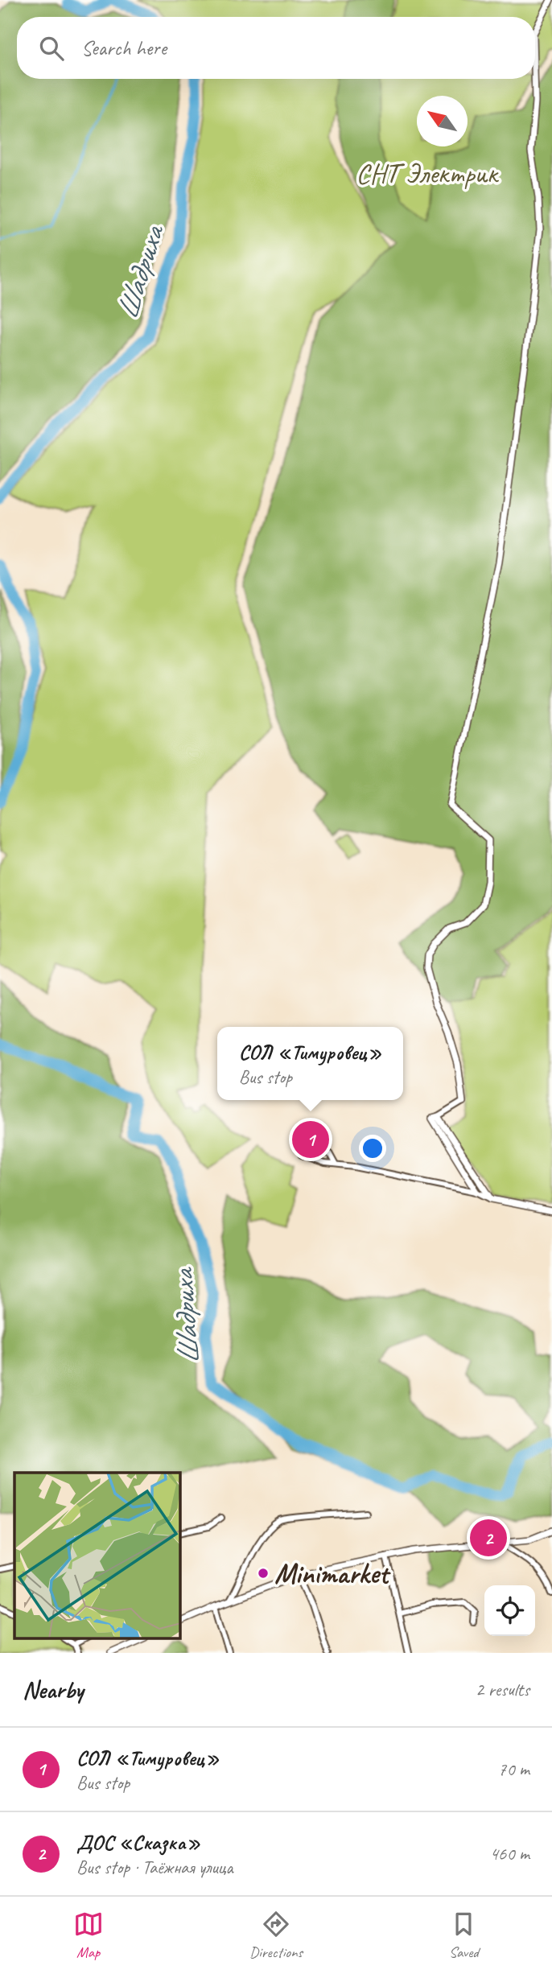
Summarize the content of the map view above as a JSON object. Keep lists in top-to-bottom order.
{
  "water": ["Шадриха"],
  "parks": ["СНТ Электрик"],
  "places": ["Minimarket"],
  "north": "top left",
  "page": {
    "search": "Search here",
    "popup": ["СОЛ «Тимуровец»", "Bus stop"],
    "pins": ["1", "2"],
    "heading": ["Nearby", "2 results"],
    "list": [
      {
        "mark": "1",
        "name": "СОЛ «Тимуровец»",
        "note": "Bus stop",
        "value": "70 m"
      },
      {
        "mark": "2",
        "name": "ДОС «Сказка»",
        "note": "Bus stop · Таёжная улица",
        "value": "460 m"
      }
    ],
    "nav": ["Map", "Directions", "Saved"]
  }
}
